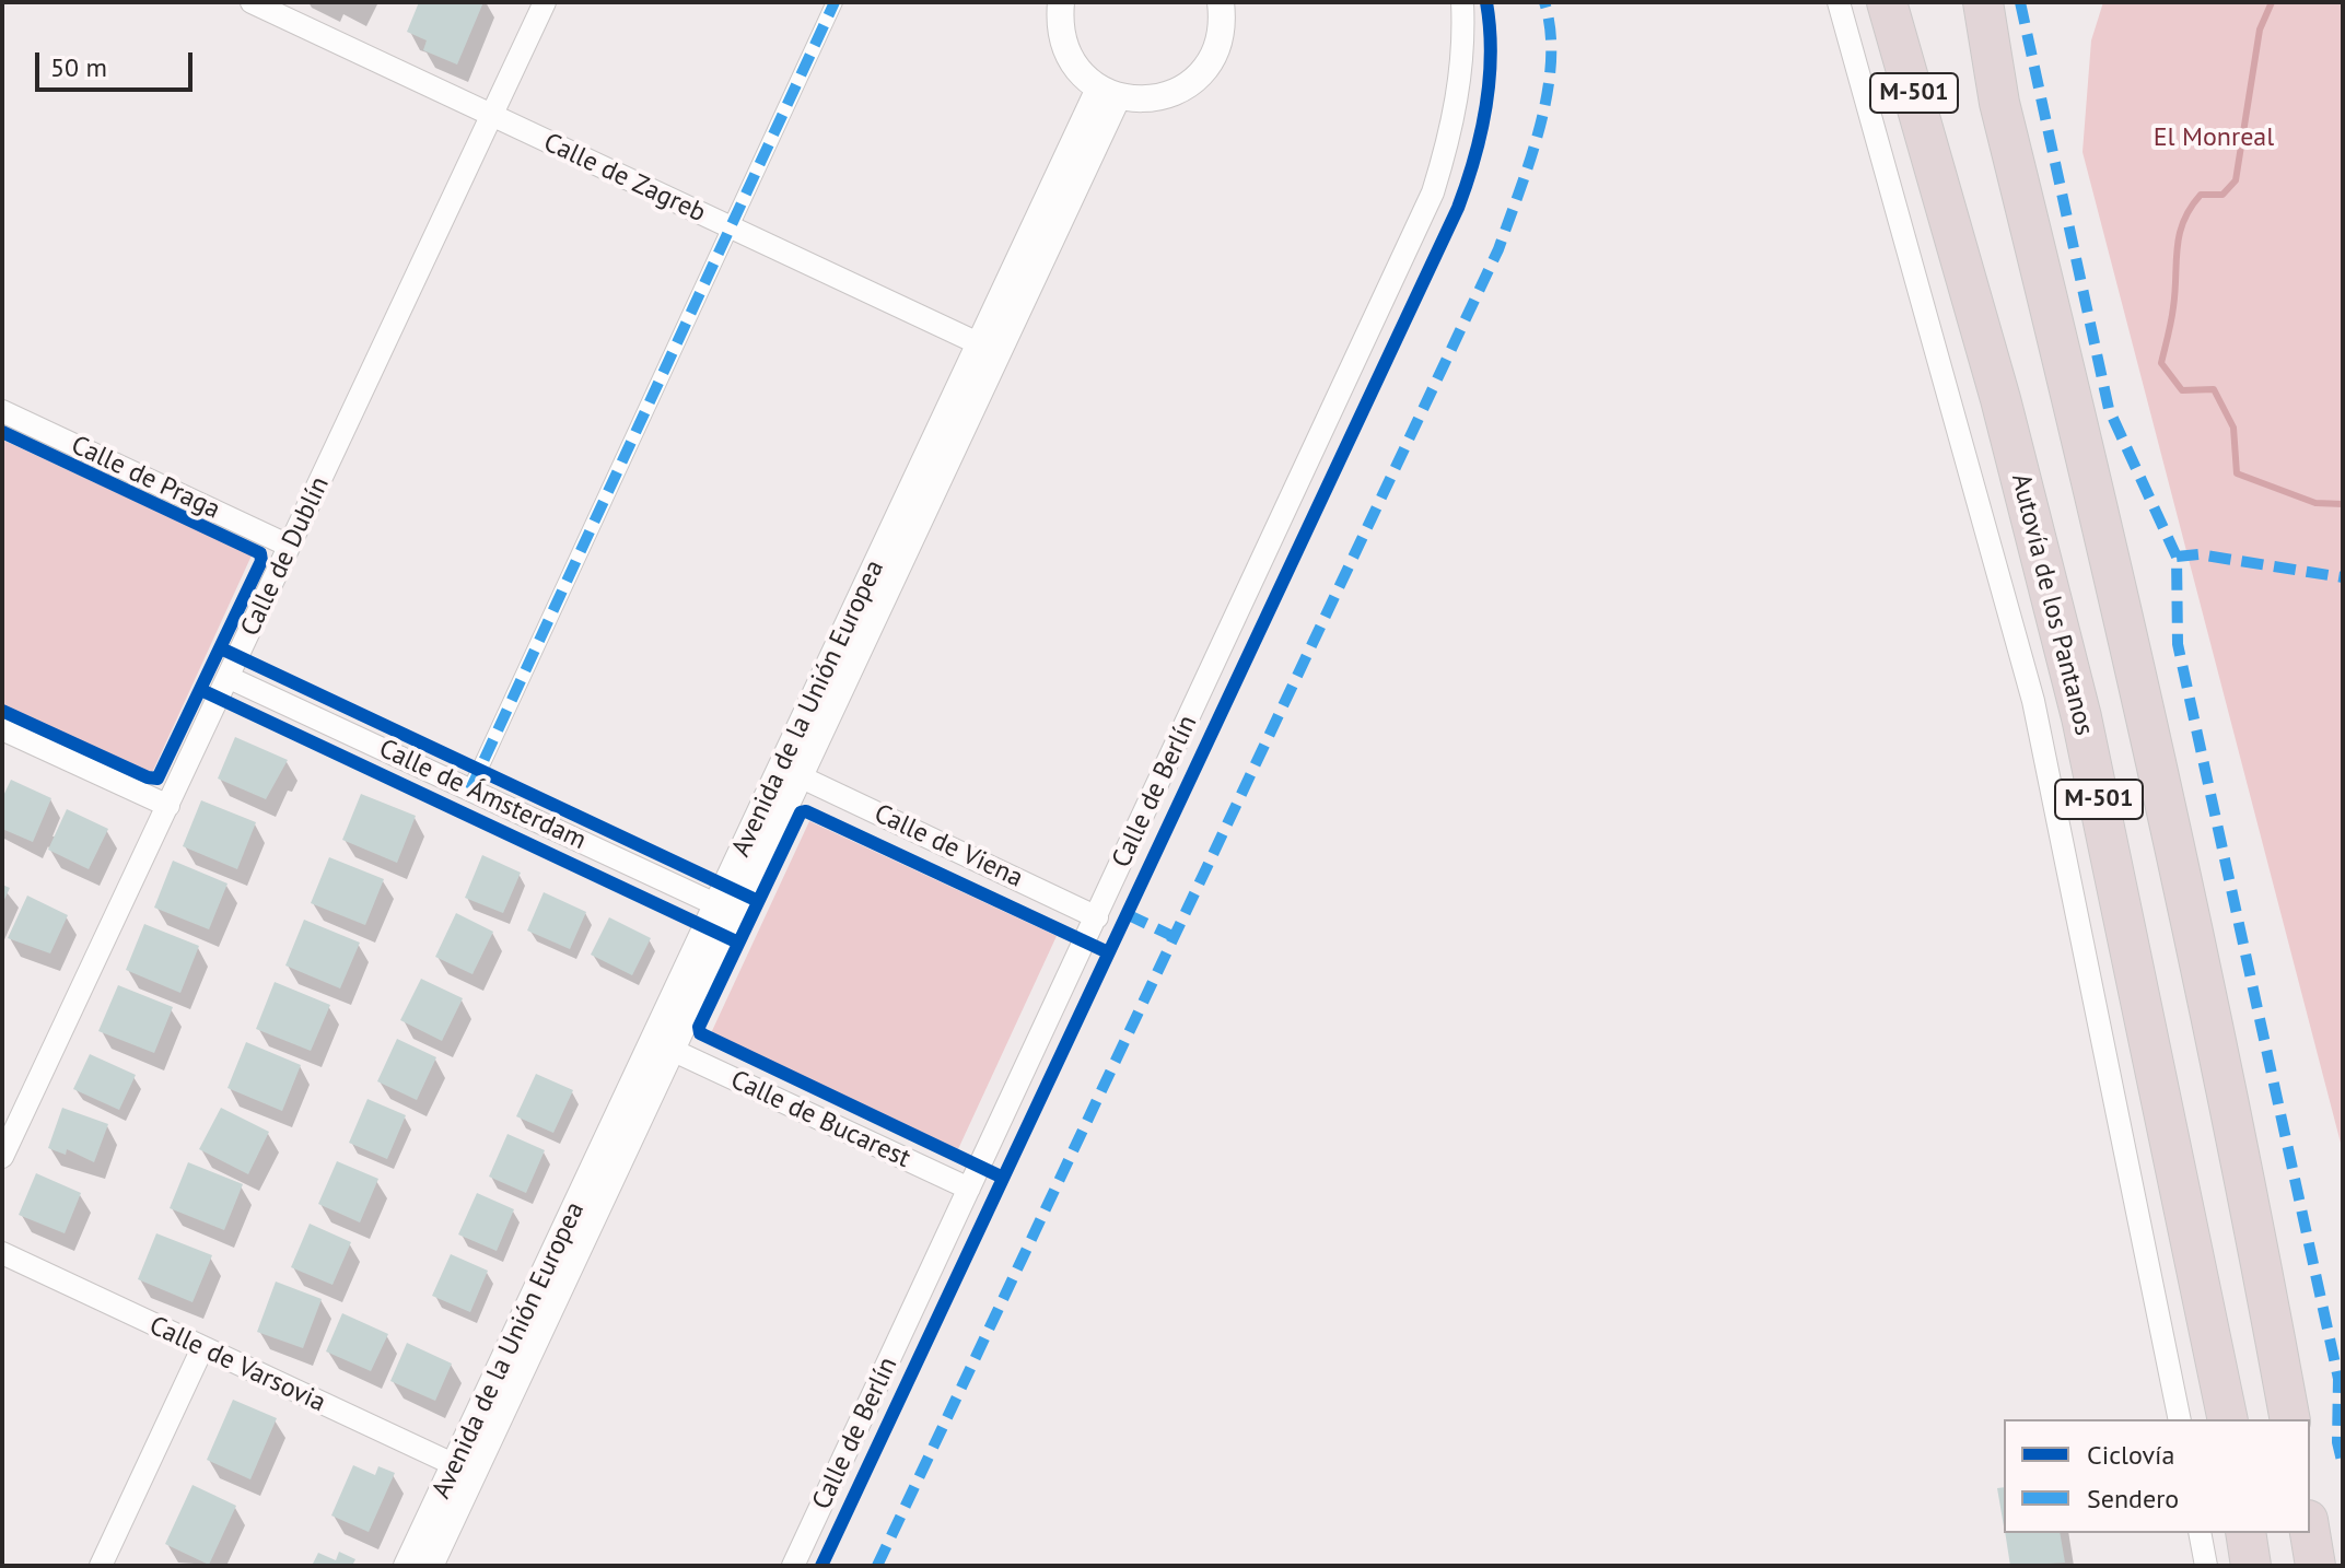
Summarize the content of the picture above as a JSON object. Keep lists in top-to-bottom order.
{
  "streets": {
    "highway": ["M-501", "Autovía de los Pantanos"],
    "street": [
      "Calle de Zagreb",
      "Calle de Praga",
      "Calle de Dublín",
      "Avenida de la Unión Europea",
      "Calle de Berlín",
      "Calle de Ámsterdam",
      "Calle de Viena",
      "Calle de Bucarest",
      "Calle de Varsovia"
    ]
  },
  "crossings": [
    ["Calle de Zagreb", "Calle de Dublín"],
    ["Calle de Zagreb", "Avenida de la Unión Europea"],
    ["Calle de Praga", "Calle de Dublín"],
    ["Calle de Dublín", "Calle de Ámsterdam"],
    ["Avenida de la Unión Europea", "Calle de Ámsterdam"],
    ["Avenida de la Unión Europea", "Calle de Viena"],
    ["Avenida de la Unión Europea", "Calle de Bucarest"],
    ["Avenida de la Unión Europea", "Calle de Varsovia"],
    ["Calle de Berlín", "Calle de Viena"],
    ["Calle de Berlín", "Calle de Bucarest"]
  ],
  "parks": ["El Monreal"],
  "legend": ["Ciclovía", "Sendero"],
  "scale_bar": "50 m"
}
